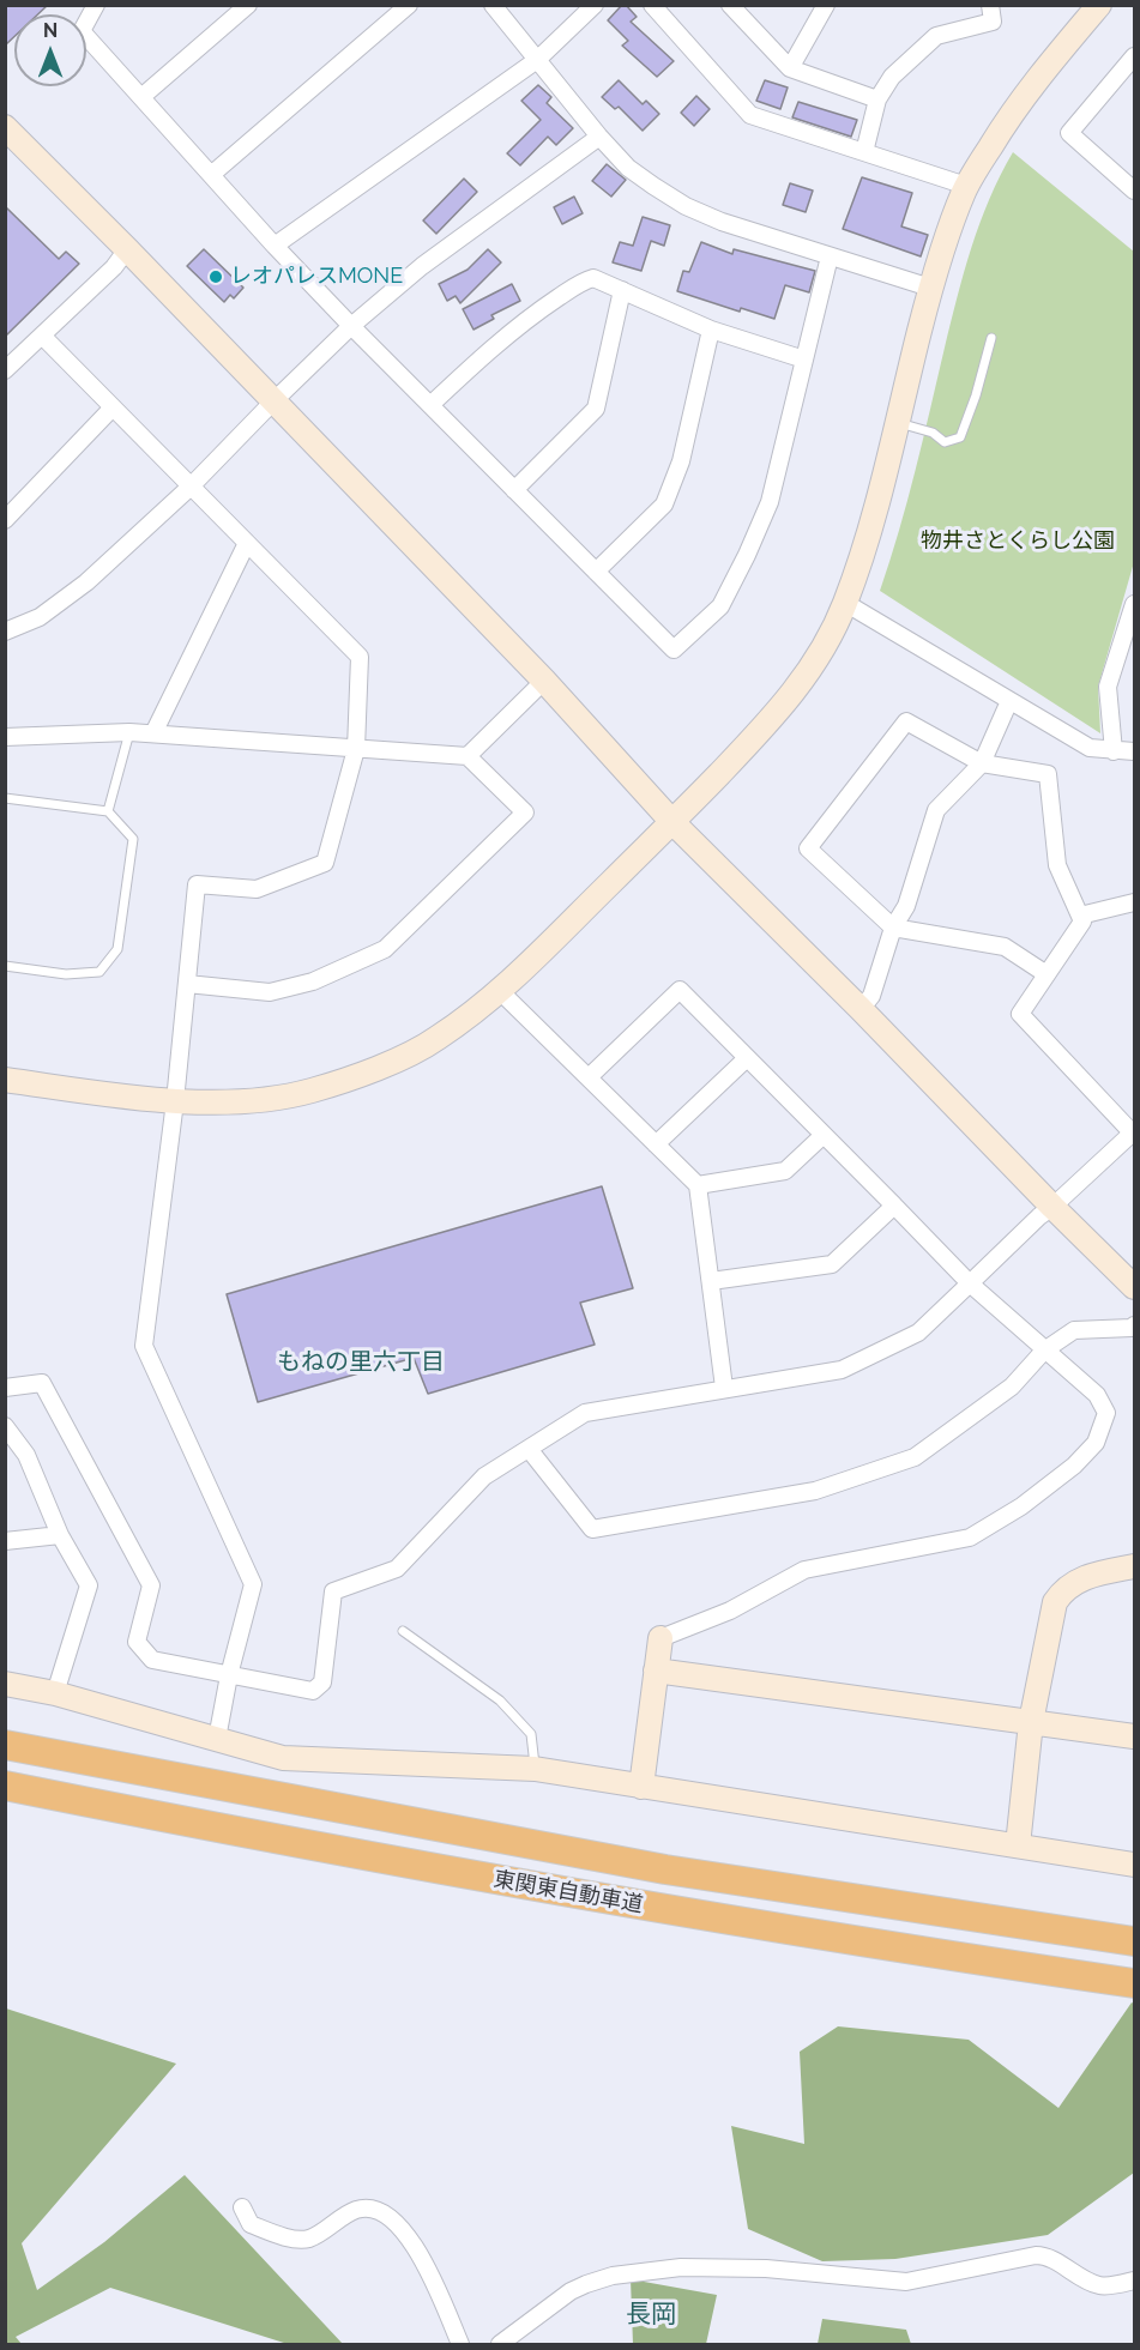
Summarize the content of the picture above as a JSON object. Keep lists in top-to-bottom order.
{
  "streets": {
    "highway": ["東関東自動車道"]
  },
  "districts": ["もねの里六丁目", "長岡"],
  "parks": ["物井さとくらし公園"],
  "places": ["レオパレスMONE"],
  "north": "top"
}
